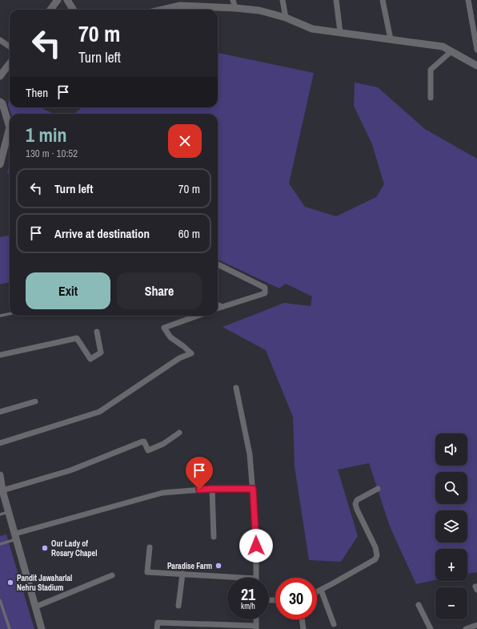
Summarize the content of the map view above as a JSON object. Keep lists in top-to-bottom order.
{
  "places": ["Our Lady of Rosary Chapel", "Paradise Farm", "Pandit Jawaharlal Nehru Stadium"],
  "page": {
    "turn": ["70 m", "Turn left"],
    "then": "Then",
    "heading": ["1 min", "130 m · 10:52"],
    "list": [
      {
        "name": "Turn left",
        "value": "70 m"
      },
      {
        "name": "Arrive at destination",
        "value": "60 m"
      }
    ],
    "buttons": ["Exit", "Share"],
    "map_buttons": ["+", "−"],
    "speed": "21 km/h",
    "limit": "30"
  }
}
